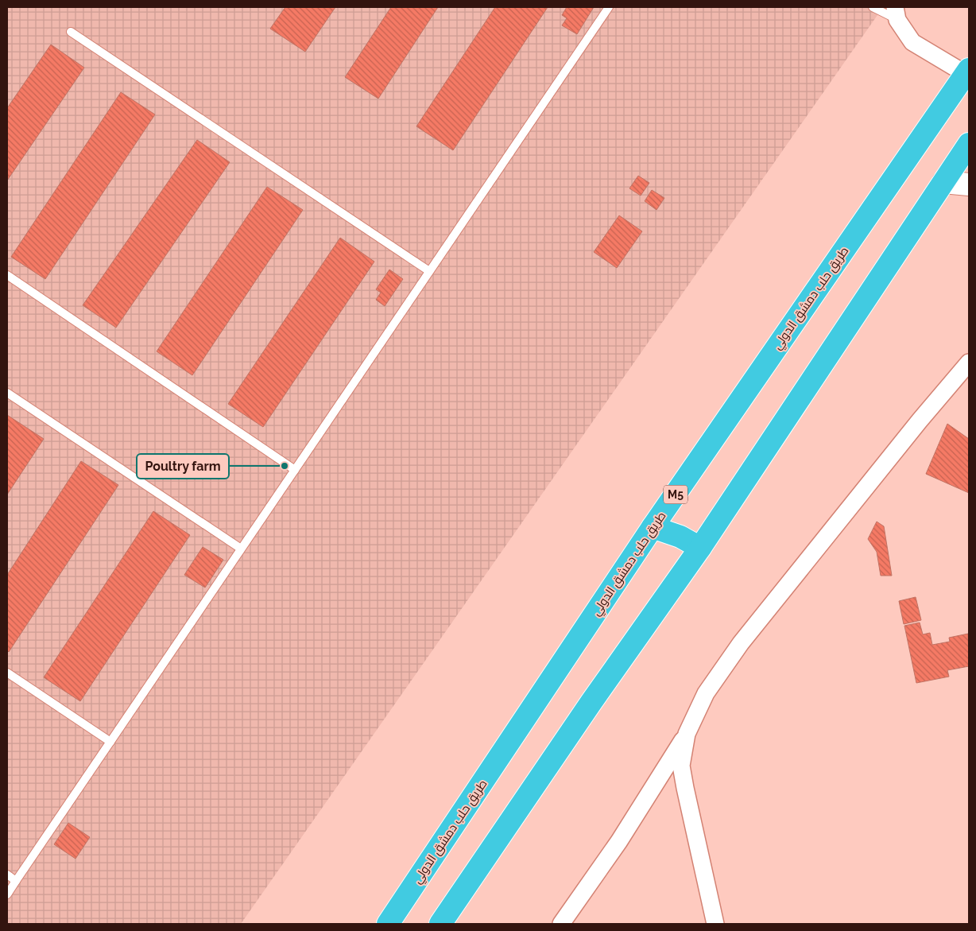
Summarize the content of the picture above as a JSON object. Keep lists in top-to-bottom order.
{
  "streets": {
    "highway": ["طريق حلب دمشق الدولي", "M5"]
  },
  "places": ["Poultry farm"]
}
